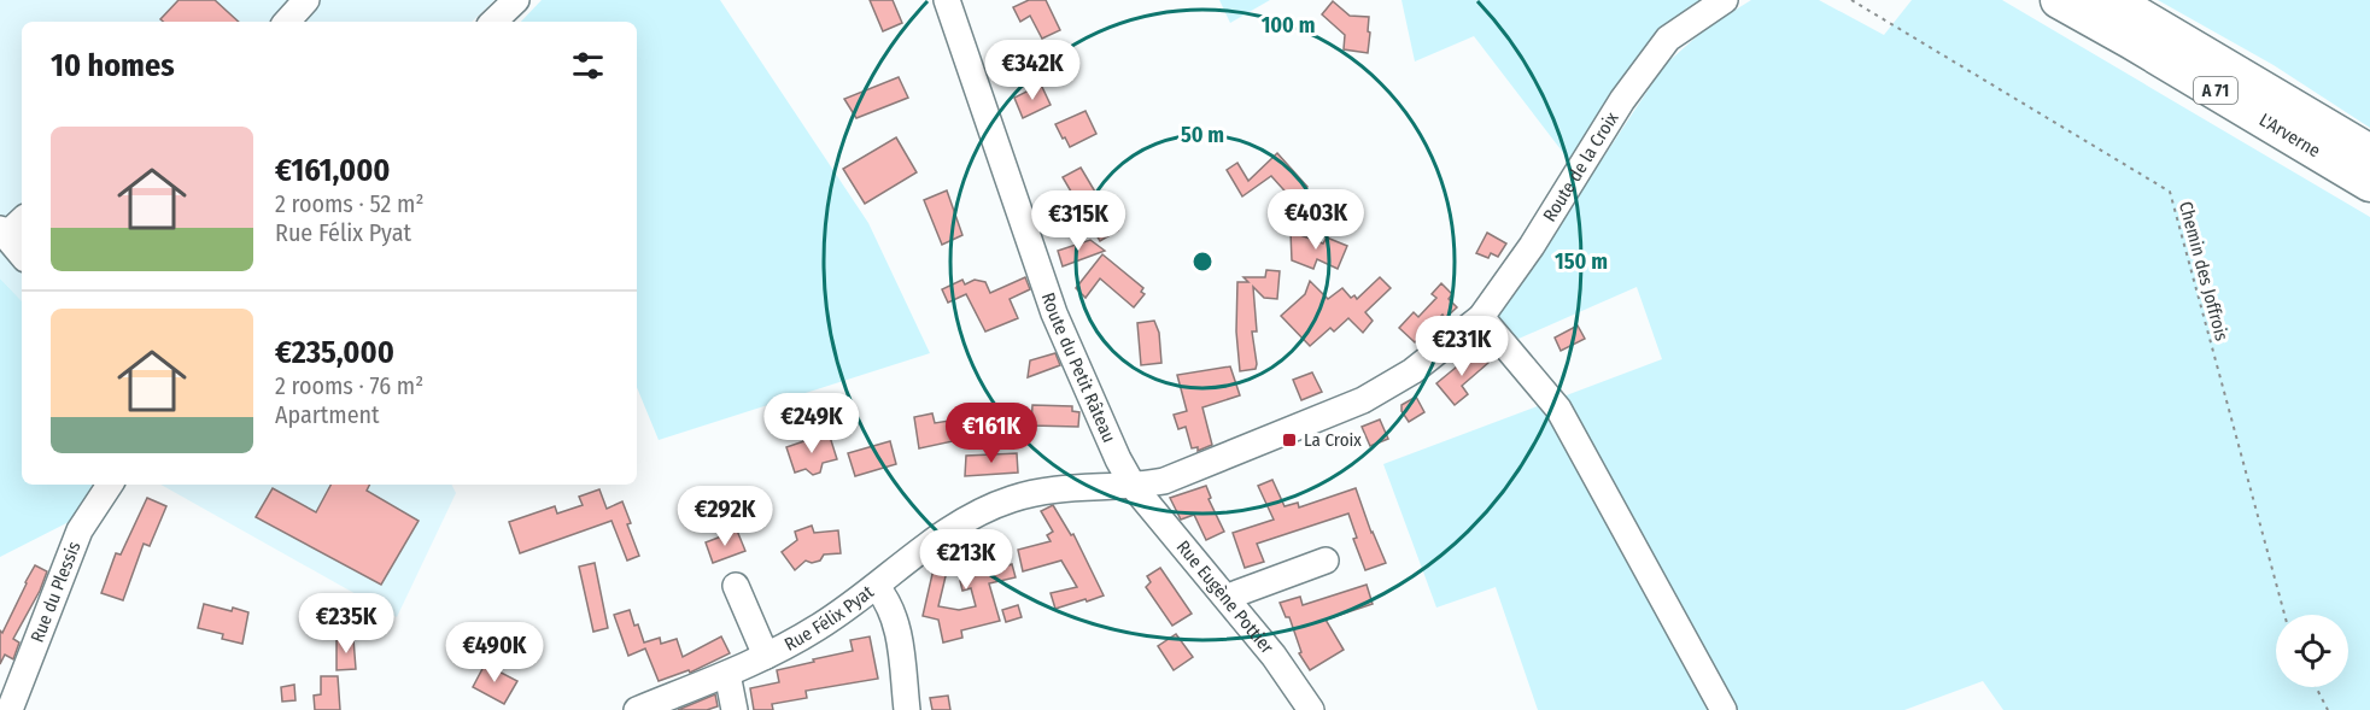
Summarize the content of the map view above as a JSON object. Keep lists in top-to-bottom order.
{
  "streets": {
    "highway": ["A 71", "L'Arverne"],
    "street": [
      "Route de la Croix",
      "Route du Petit Râteau",
      "Rue du Plessis",
      "Rue Eugène Pottier",
      "Rue Félix Pyat"
    ],
    "path": ["Chemin des Joffrois"]
  },
  "crossings": [
    ["Route de la Croix", "Route du Petit Râteau"],
    ["Route de la Croix", "Rue Eugène Pottier"],
    ["Route de la Croix", "Rue Félix Pyat"],
    ["Route du Petit Râteau", "Rue Eugène Pottier"],
    ["Route du Petit Râteau", "Rue Félix Pyat"],
    ["Rue Eugène Pottier", "Rue Félix Pyat"]
  ],
  "places": {
    "transit": ["La Croix"]
  },
  "page": {
    "heading": "10 homes",
    "price": [
      "€342K",
      "€403K",
      "€315K",
      "€231K",
      "€249K",
      "€161K",
      "€292K",
      "€213K",
      "€235K",
      "€490K"
    ],
    "list": [
      {
        "name": "€161,000",
        "note": "2 rooms · 52 m² · Rue Félix Pyat"
      },
      {
        "name": "€235,000",
        "note": "2 rooms · 76 m² · Apartment"
      }
    ]
  },
  "rings": ["100 m", "50 m", "150 m"]
}
